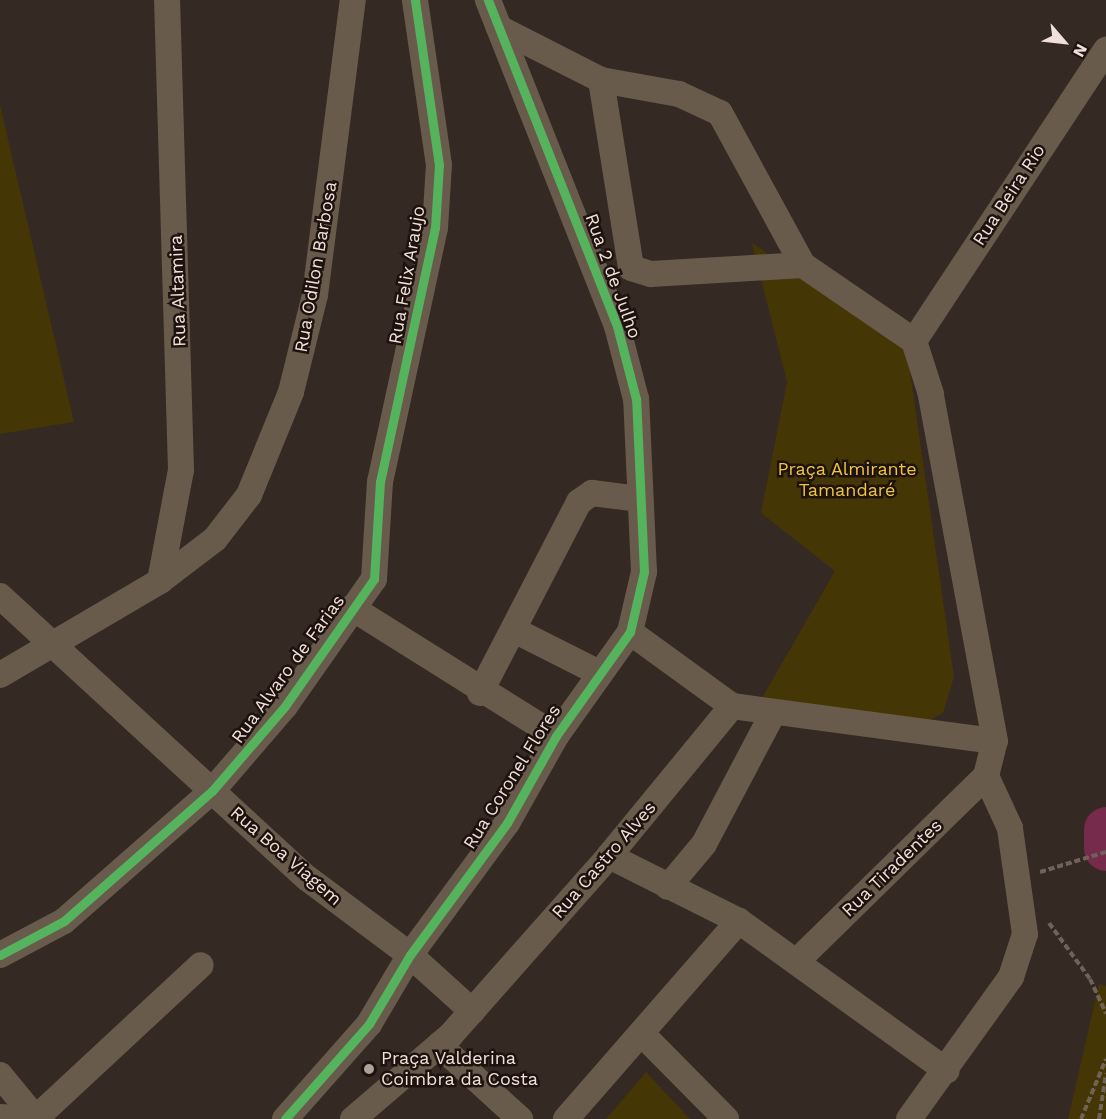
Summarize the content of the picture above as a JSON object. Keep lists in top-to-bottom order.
{
  "streets": {
    "street": [
      "Rua Beira Rio",
      "Rua Odilon Barbosa",
      "Rua Felix Araujo",
      "Rua 2 de Julho",
      "Rua Altamira",
      "Rua Alvaro de Farias",
      "Rua Coronel Flores",
      "Rua Boa Viagem",
      "Rua Castro Alves",
      "Rua Tiradentes"
    ]
  },
  "crossings": [
    ["Rua Odilon Barbosa", "Rua Altamira"],
    ["Rua Odilon Barbosa", "Rua Boa Viagem"],
    ["Rua Felix Araujo", "Rua Alvaro de Farias"],
    ["Rua 2 de Julho", "Rua Coronel Flores"],
    ["Rua Alvaro de Farias", "Rua Boa Viagem"],
    ["Rua Coronel Flores", "Rua Boa Viagem"],
    ["Rua Boa Viagem", "Rua Castro Alves"]
  ],
  "parks": ["Praça Almirante Tamandaré"],
  "places": ["Praça Valderina Coimbra da Costa"],
  "north": "bottom right"
}
